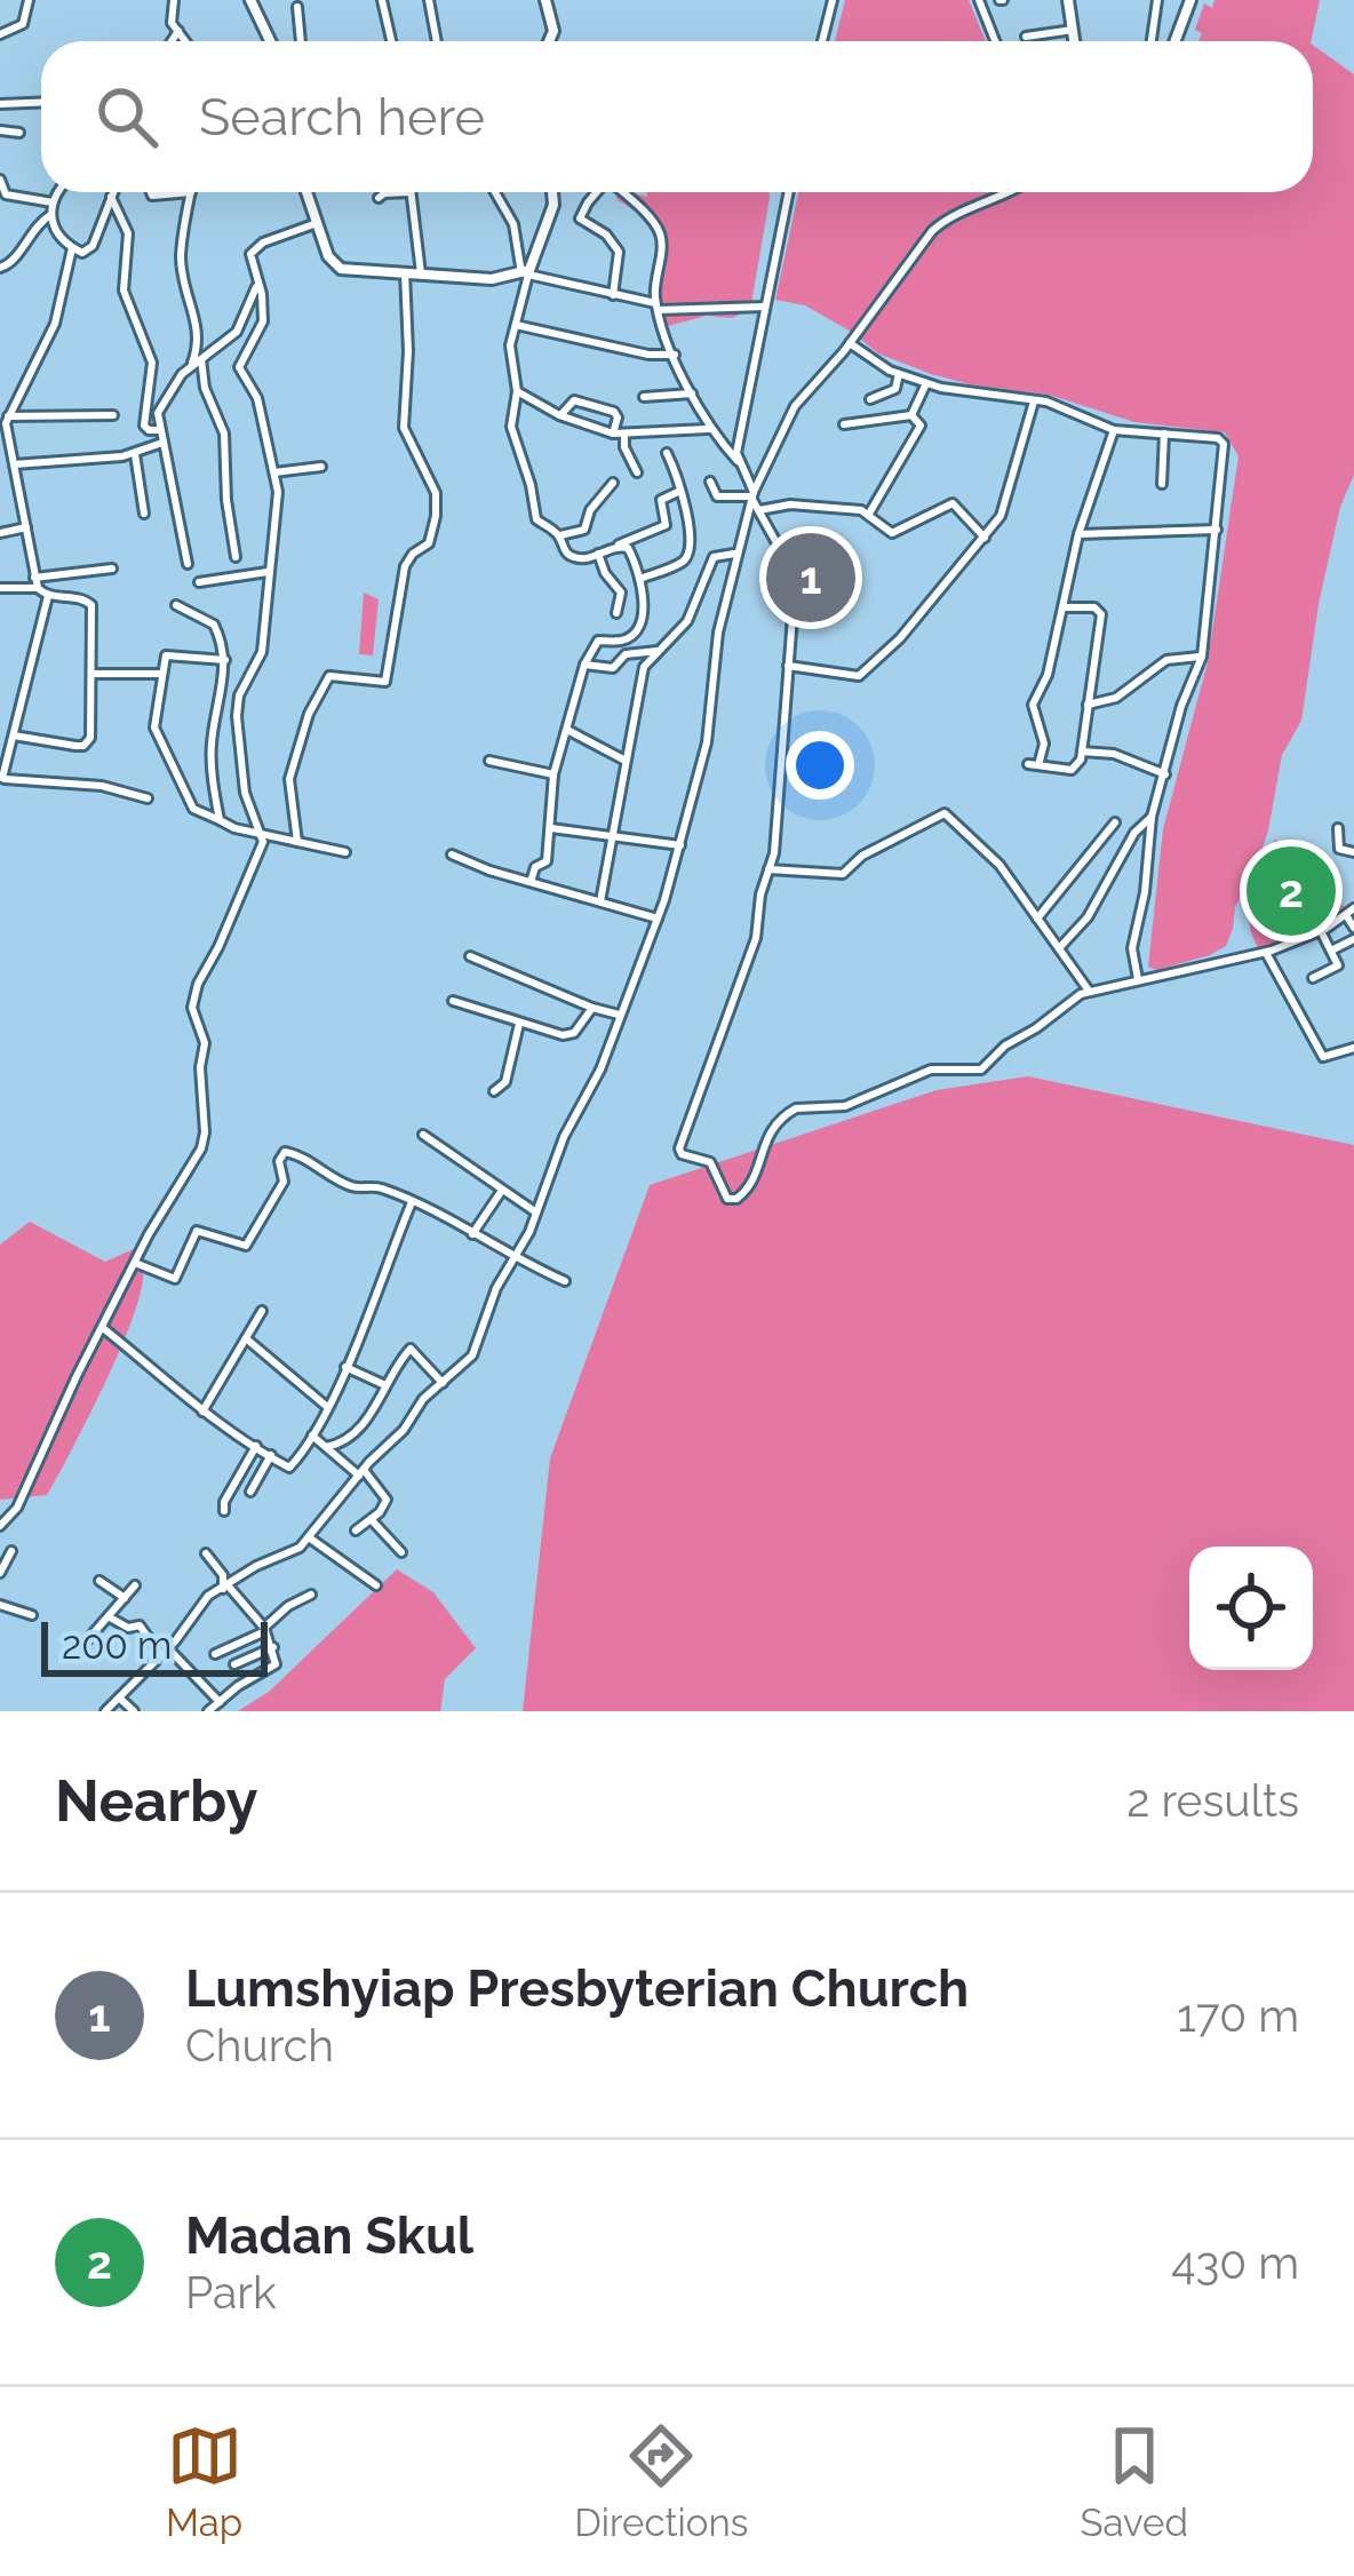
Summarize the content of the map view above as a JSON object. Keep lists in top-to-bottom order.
{
  "scale_bar": "200 m",
  "page": {
    "search": "Search here",
    "pins": ["1", "2"],
    "scale": "200 m",
    "heading": ["Nearby", "2 results"],
    "list": [
      {
        "mark": "1",
        "name": "Lumshyiap Presbyterian Church",
        "note": "Church",
        "value": "170 m"
      },
      {
        "mark": "2",
        "name": "Madan Skul",
        "note": "Park",
        "value": "430 m"
      }
    ],
    "nav": ["Map", "Directions", "Saved"]
  }
}
